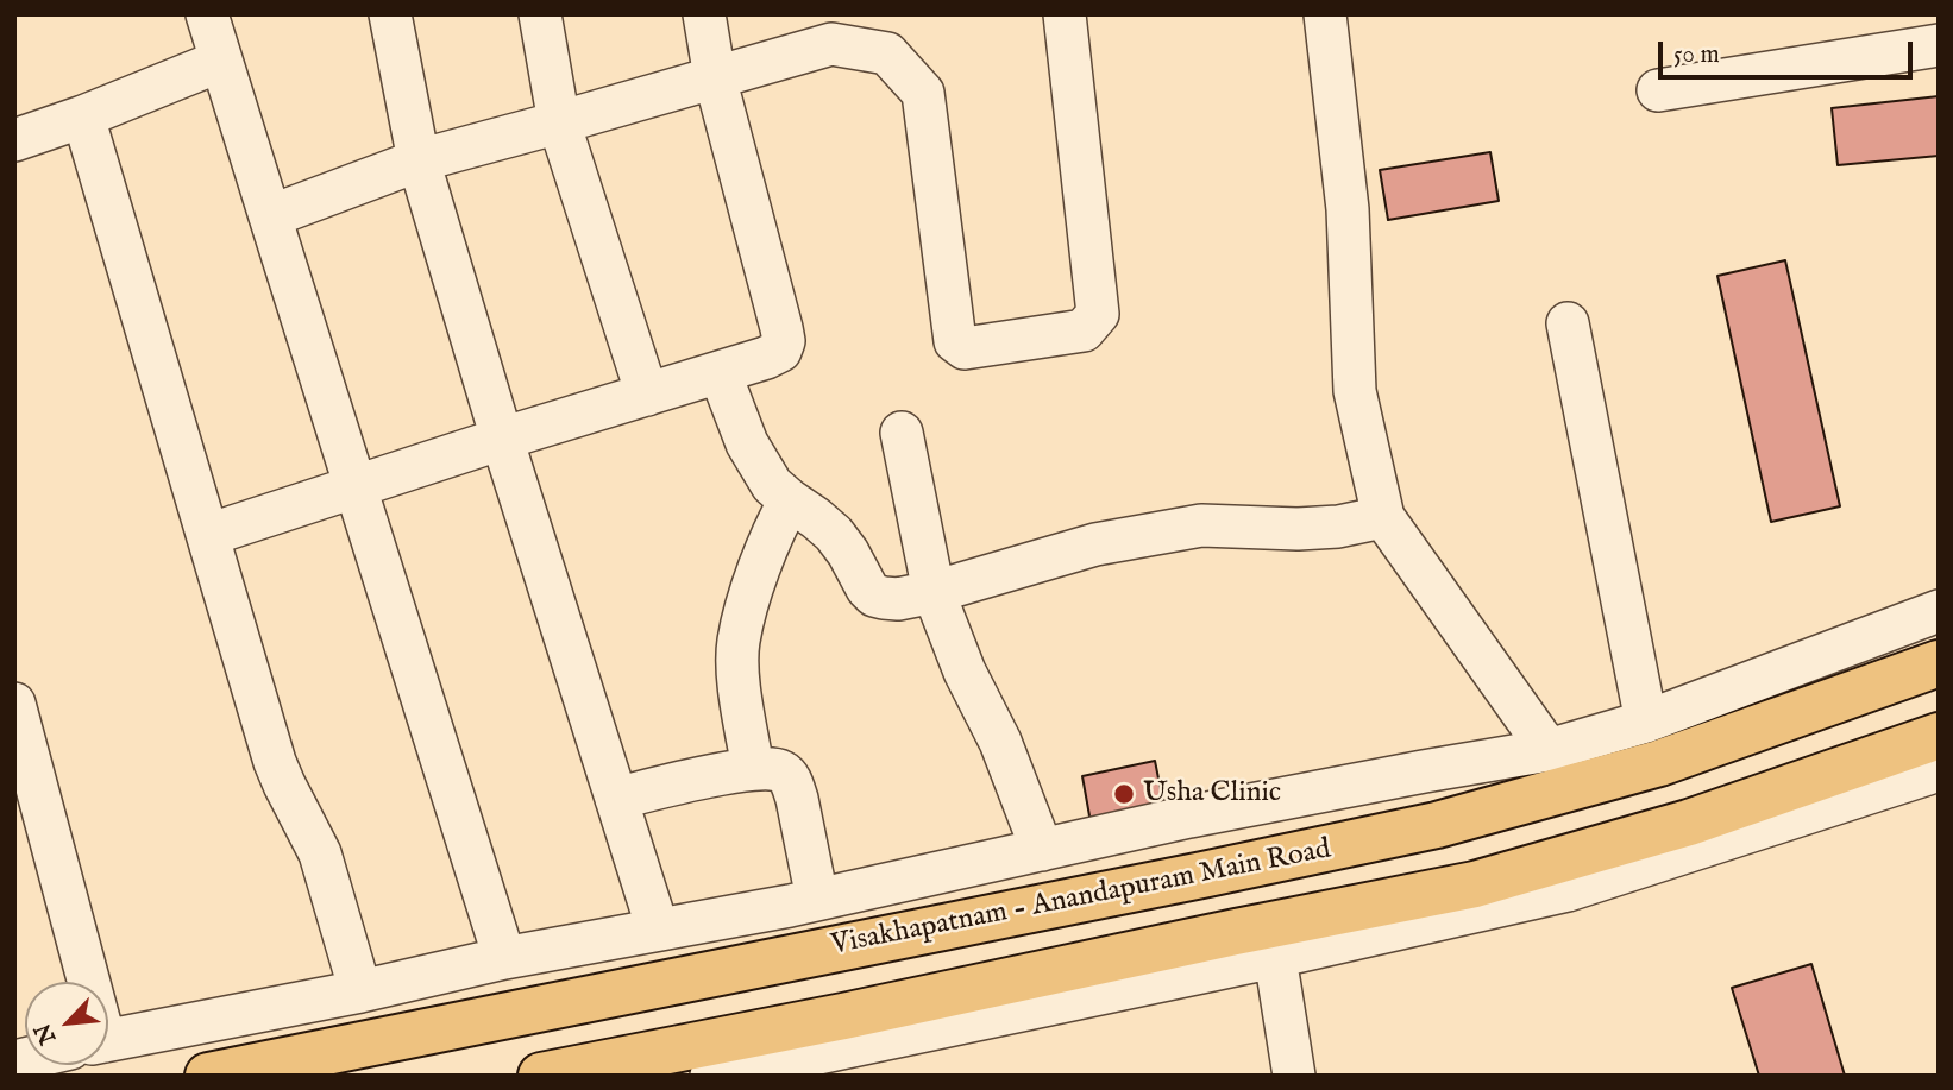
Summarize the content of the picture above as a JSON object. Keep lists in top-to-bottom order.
{
  "streets": {
    "main road": ["Visakhapatnam - Anandapuram Main Road"]
  },
  "places": ["Usha Clinic"],
  "scale_bar": "50 m",
  "north": "bottom left"
}
